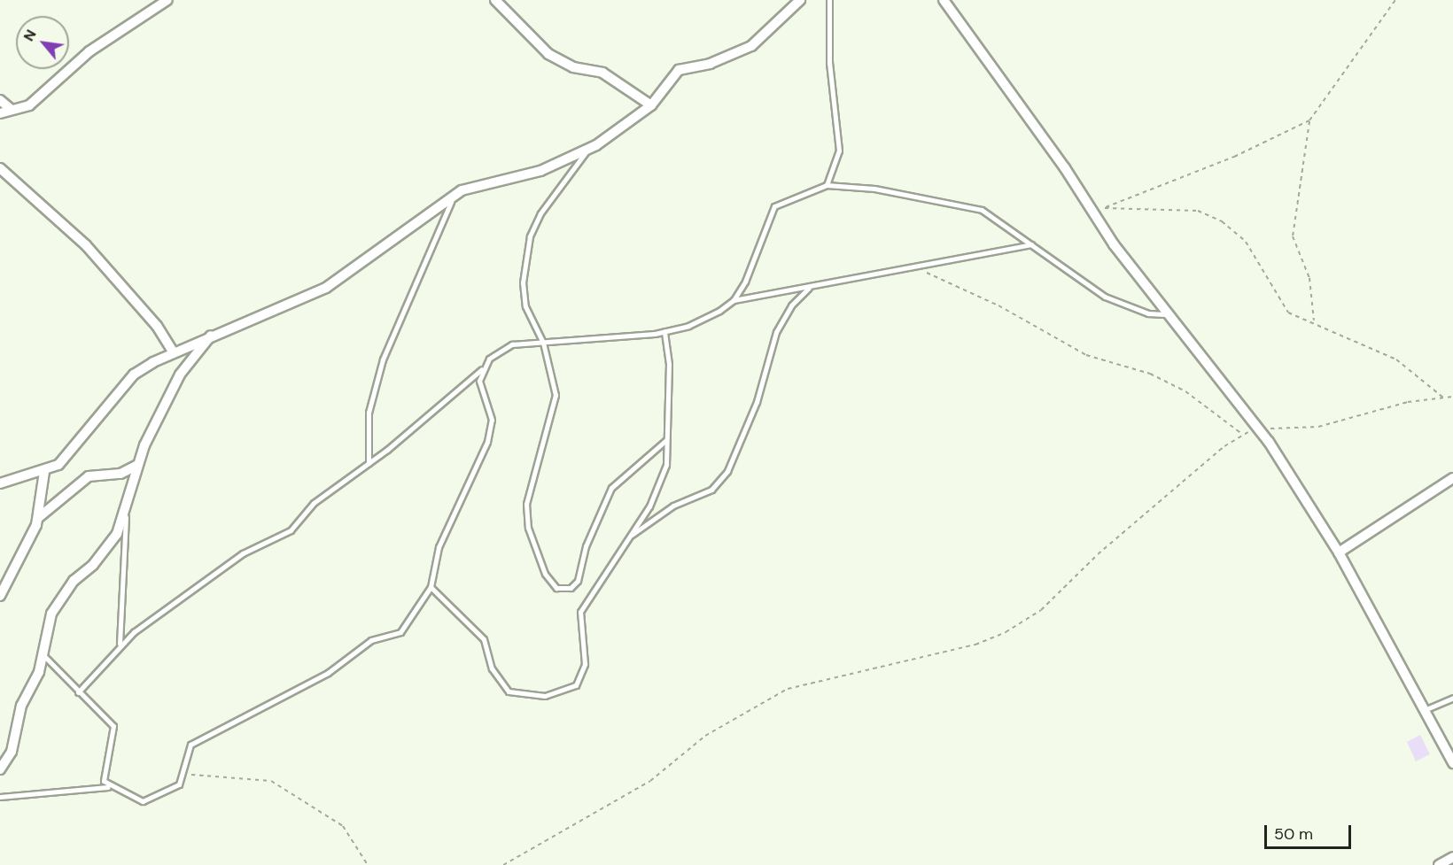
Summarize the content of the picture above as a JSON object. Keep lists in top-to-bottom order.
{
  "scale_bar": "50 m",
  "north": "top left"
}
